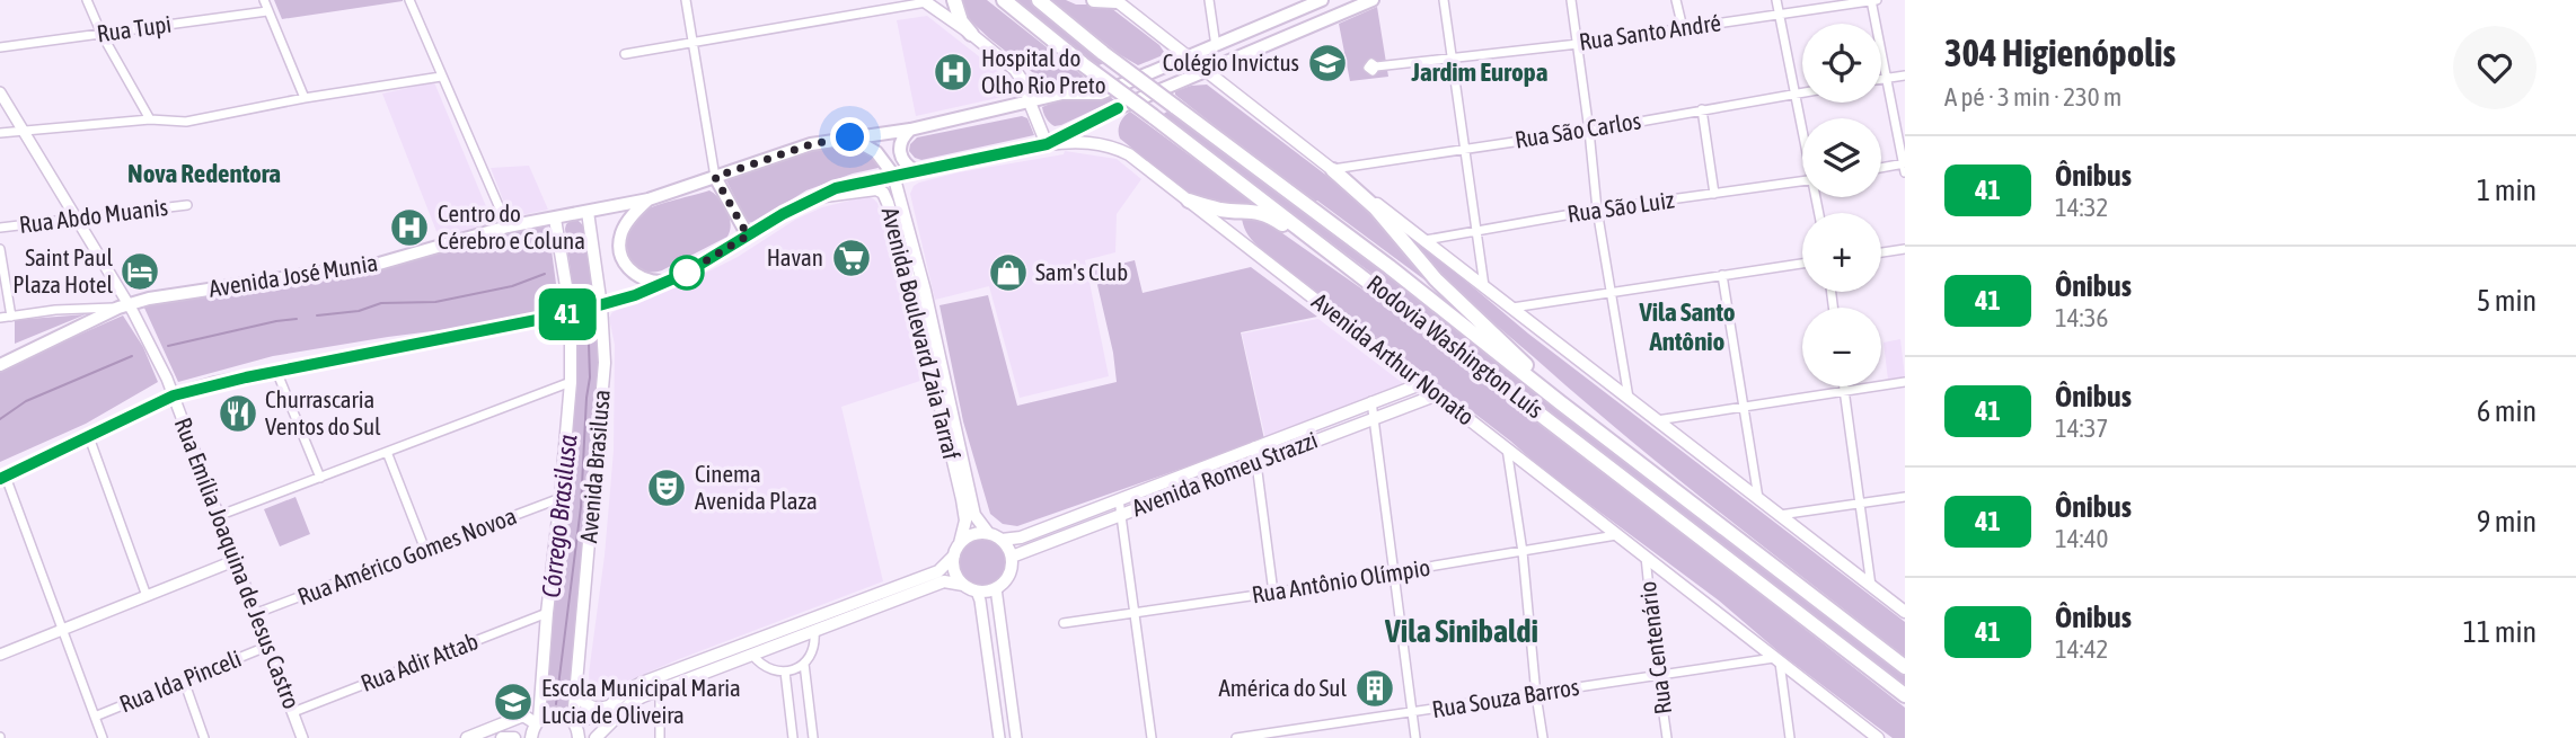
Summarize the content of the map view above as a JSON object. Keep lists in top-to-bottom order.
{
  "streets": {
    "highway": ["Rodovia Washington Luís"],
    "main road": [
      "Avenida José Munia",
      "Avenida Boulevard Zaia Tarraf",
      "Avenida Arthur Nonato",
      "Avenida Brasilusa",
      "Avenida Romeu Strazzi"
    ],
    "street": [
      "Rua Tupi",
      "Rua Santo André",
      "Rua São Carlos",
      "Rua São Luiz",
      "Rua Abdo Muanis",
      "Rua Américo Gomes Novoa",
      "Rua Emília Joaquina de Jesus Castro",
      "Rua Antônio Olímpio",
      "Rua Centenário",
      "Rua Adir Attab",
      "Rua Ida Pinceli",
      "Rua Souza Barros"
    ]
  },
  "crossings": [
    ["Rua Abdo Muanis", "Rua Emília Joaquina de Jesus Castro"],
    ["Avenida José Munia", "Avenida Brasilusa"],
    ["Avenida José Munia", "Rua Emília Joaquina de Jesus Castro"],
    ["Avenida Boulevard Zaia Tarraf", "Avenida Romeu Strazzi"],
    ["Avenida Arthur Nonato", "Avenida Romeu Strazzi"],
    ["Avenida Arthur Nonato", "Rua Antônio Olímpio"],
    ["Avenida Arthur Nonato", "Rua Centenário"],
    ["Avenida Arthur Nonato", "Rua Souza Barros"],
    ["Avenida Brasilusa", "Rua Américo Gomes Novoa"],
    ["Avenida Brasilusa", "Rua Adir Attab"],
    ["Rua Américo Gomes Novoa", "Rua Emília Joaquina de Jesus Castro"],
    ["Rua Emília Joaquina de Jesus Castro", "Rua Adir Attab"],
    ["Rua Emília Joaquina de Jesus Castro", "Rua Ida Pinceli"],
    ["Rua Centenário", "Rua Souza Barros"]
  ],
  "districts": [
    "Jardim Europa",
    "Nova Redentora",
    "Vila Santo Antônio",
    "Vila Sinibaldi"
  ],
  "water": ["Córrego Brasilusa"],
  "places": {
    "school or university": ["Colégio Invictus", "Escola Municipal Maria Lucia de Oliveira"],
    "hospital": ["Hospital do Olho Rio Preto", "Centro do Cérebro e Coluna"],
    "supermarket": ["Havan"],
    "hotel": ["Saint Paul Plaza Hotel"],
    "shop": ["Sam's Club"],
    "restaurant": ["Churrascaria Ventos do Sul"],
    "theatre": ["Cinema Avenida Plaza"],
    "building": ["América do Sul"]
  },
  "lines": ["bus line 41"],
  "page": {
    "on_map": "41",
    "heading": ["304 Higienópolis", "A pé · 3 min · 230 m"],
    "map_buttons": ["+", "−"],
    "list": [
      {
        "mark": "41",
        "name": "Ônibus",
        "note": "14:32",
        "value": "1 min"
      },
      {
        "mark": "41",
        "name": "Ônibus",
        "note": "14:36",
        "value": "5 min"
      },
      {
        "mark": "41",
        "name": "Ônibus",
        "note": "14:37",
        "value": "6 min"
      },
      {
        "mark": "41",
        "name": "Ônibus",
        "note": "14:40",
        "value": "9 min"
      },
      {
        "mark": "41",
        "name": "Ônibus",
        "note": "14:42",
        "value": "11 min"
      }
    ]
  }
}
